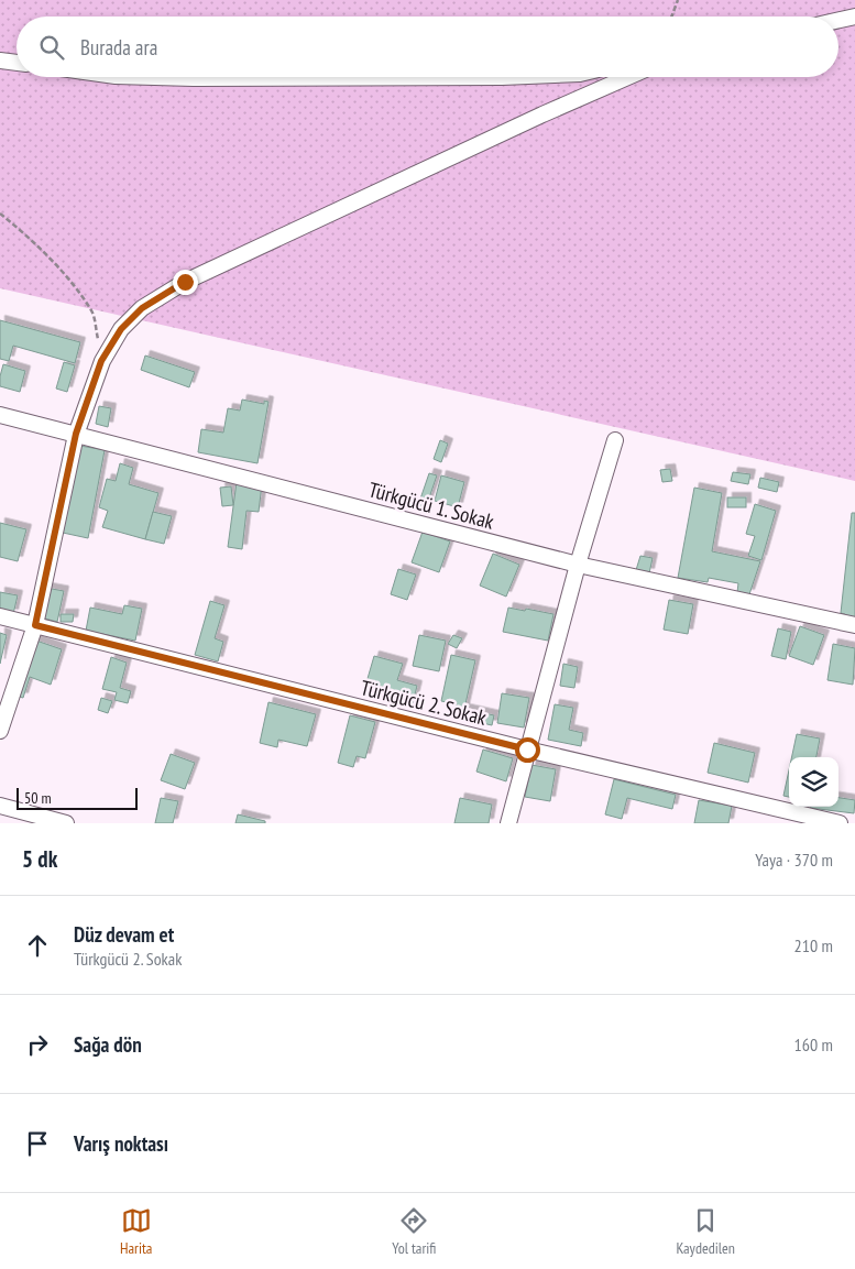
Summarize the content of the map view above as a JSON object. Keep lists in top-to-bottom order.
{
  "streets": {
    "street": ["Türkgücü 1. Sokak", "Türkgücü 2. Sokak"]
  },
  "scale_bar": "50 m",
  "page": {
    "search": "Burada ara",
    "scale": "50 m",
    "heading": ["5 dk", "Yaya · 370 m"],
    "list": [
      ["Düz devam et", "Türkgücü 2. Sokak", "210 m"],
      ["Sağa dön", "160 m"],
      "Varış noktası"
    ],
    "nav": ["Harita", "Yol tarifi", "Kaydedilen"]
  }
}
